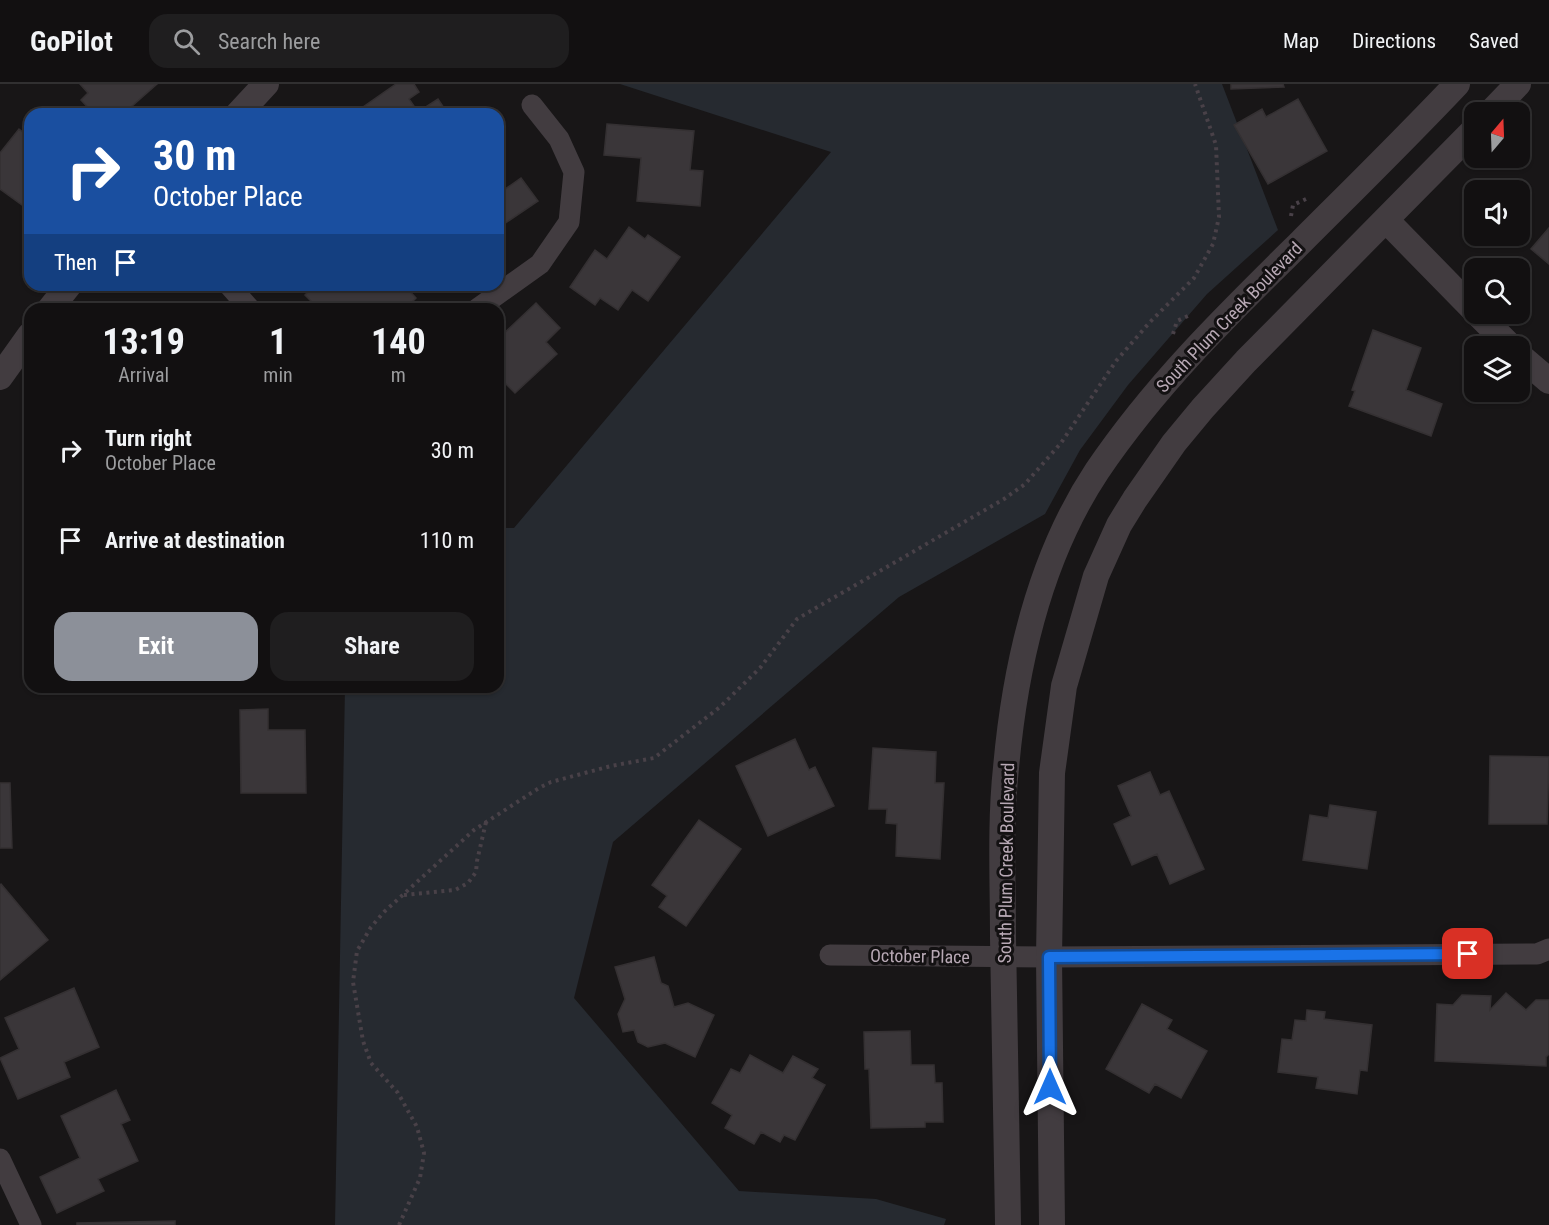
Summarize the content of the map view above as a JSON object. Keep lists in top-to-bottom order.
{
  "streets": {
    "street": ["South Plum Creek Boulevard", "October Place"]
  },
  "crossings": [
    ["South Plum Creek Boulevard", "October Place"]
  ],
  "north": "top",
  "page": {
    "header": "GoPilot",
    "search": "Search here",
    "nav": ["Map", "Directions", "Saved"],
    "turn": ["30 m", "October Place"],
    "then": "Then",
    "eta": [
      "13:19",
      "Arrival",
      "1",
      "min",
      "140",
      "m"
    ],
    "list": [
      {
        "name": "Turn right",
        "note": "October Place",
        "value": "30 m"
      },
      {
        "name": "Arrive at destination",
        "value": "110 m"
      }
    ],
    "buttons": ["Exit", "Share"]
  }
}
